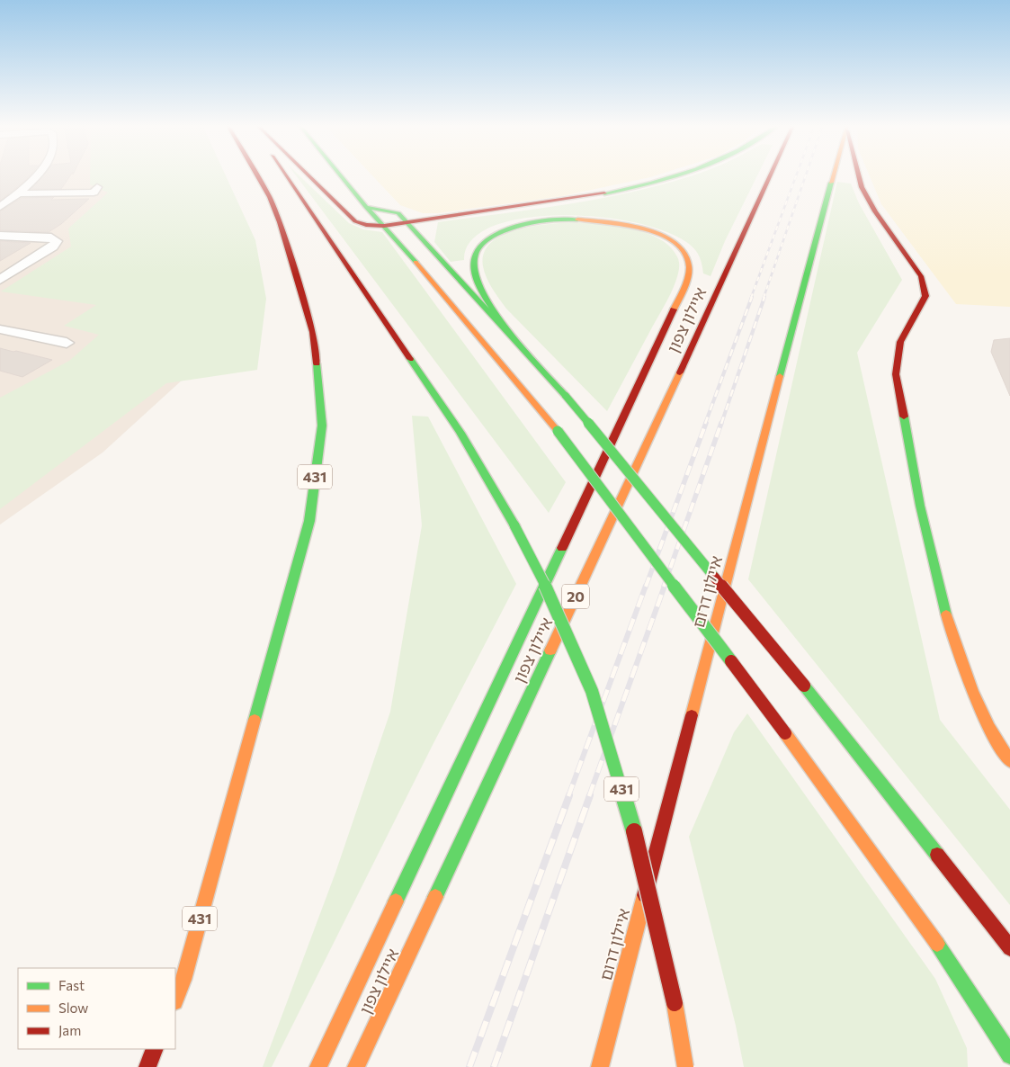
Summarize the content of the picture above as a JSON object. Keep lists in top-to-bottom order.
{
  "streets": {
    "main road": [
      "איילון צפון",
      "431",
      "איילון דרום",
      "20"
    ]
  },
  "legend": ["Fast", "Slow", "Jam"]
}
